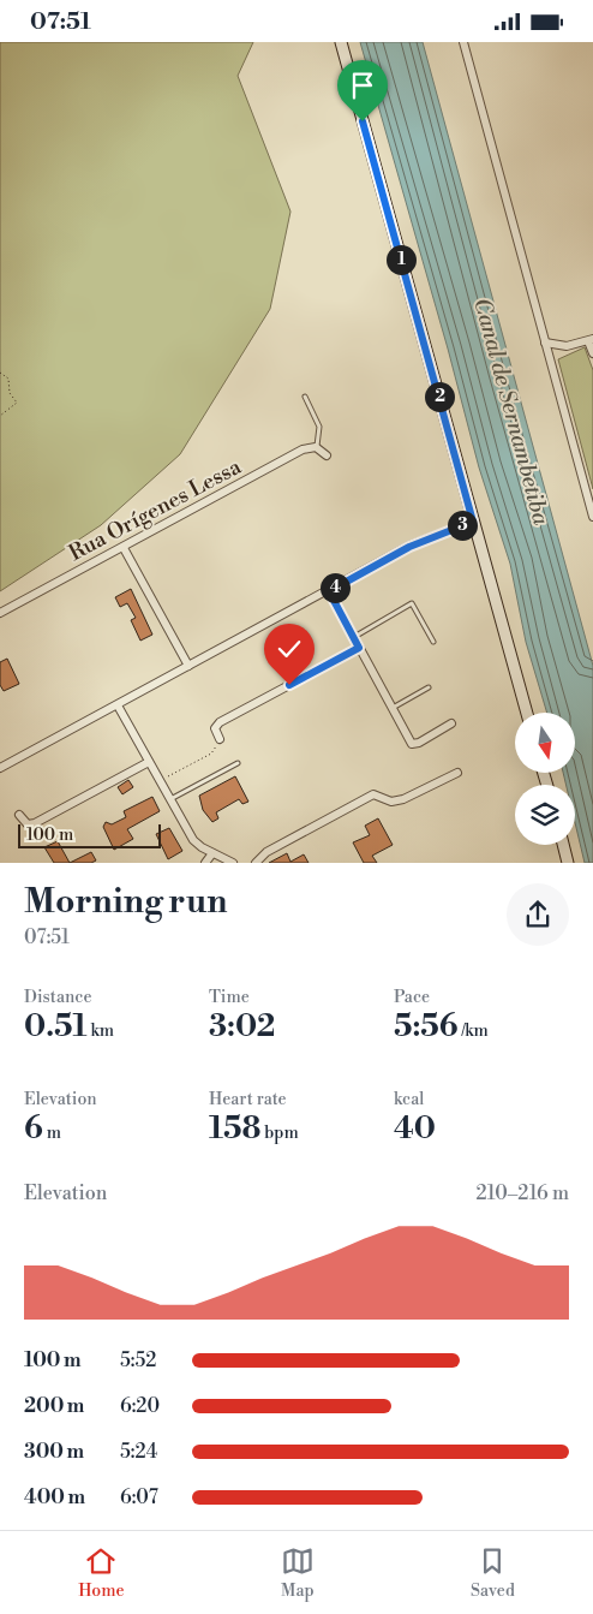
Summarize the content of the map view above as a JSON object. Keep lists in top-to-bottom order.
{
  "streets": {
    "street": ["Rua Orígenes Lessa"]
  },
  "water": ["Canal de Sernambetiba"],
  "scale_bar": "100 m",
  "north": "bottom",
  "page": {
    "status": "07:51",
    "pins": [
      "1",
      "2",
      "3",
      "4"
    ],
    "scale": "100 m",
    "heading": ["Morning run", "07:51"],
    "stats": [
      ["Distance", "0.51 km"],
      ["Time", "3:02"],
      ["Pace", "5:56 /km"],
      ["Elevation", "6 m"],
      ["Heart rate", "158 bpm"],
      ["kcal", "40"]
    ],
    "chart": ["Elevation", "210–216 m"],
    "list": [
      {
        "name": "100 m",
        "note": "5:52"
      },
      {
        "name": "200 m",
        "note": "6:20"
      },
      {
        "name": "300 m",
        "note": "5:24"
      },
      {
        "name": "400 m",
        "note": "6:07"
      }
    ],
    "tabs": ["Home", "Map", "Saved"]
  }
}
